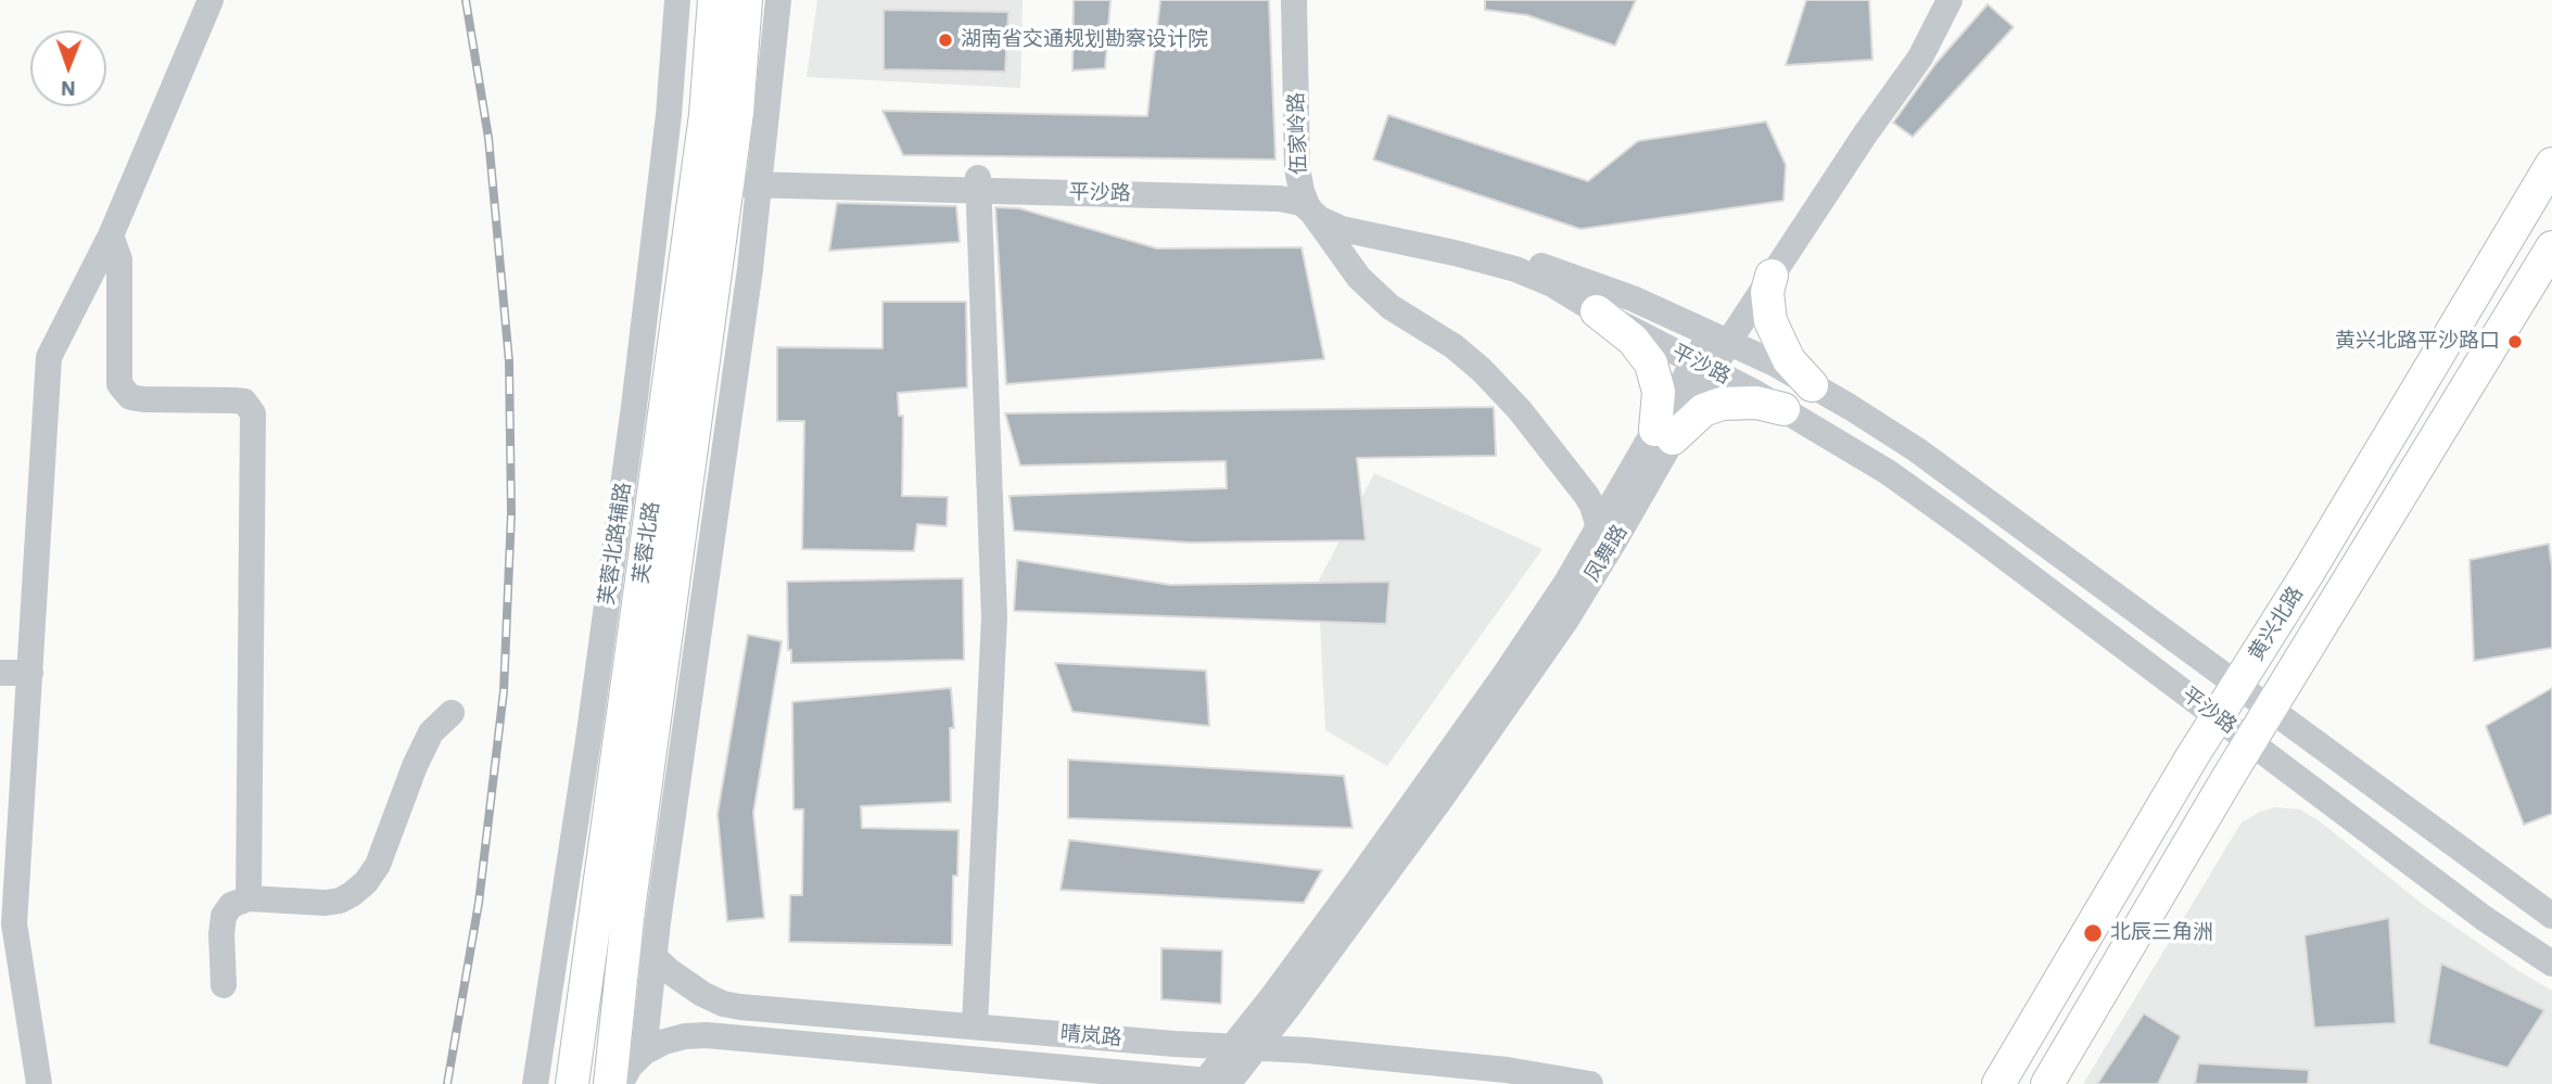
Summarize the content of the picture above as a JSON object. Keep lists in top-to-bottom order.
{
  "streets": {
    "main road": ["芙蓉北路", "黄兴北路"],
    "street": [
      "伍家岭路",
      "平沙路",
      "芙蓉北路辅路",
      "凤舞路",
      "晴岚路"
    ]
  },
  "crossings": [
    ["伍家岭路", "平沙路"],
    ["伍家岭路", "凤舞路"],
    ["平沙路", "芙蓉北路"],
    ["平沙路", "凤舞路"],
    ["平沙路", "黄兴北路"],
    ["芙蓉北路", "晴岚路"],
    ["凤舞路", "晴岚路"]
  ],
  "places": ["湖南省交通规划勘察设计院", "黄兴北路平沙路口", "北辰三角洲"],
  "north": "bottom"
}
